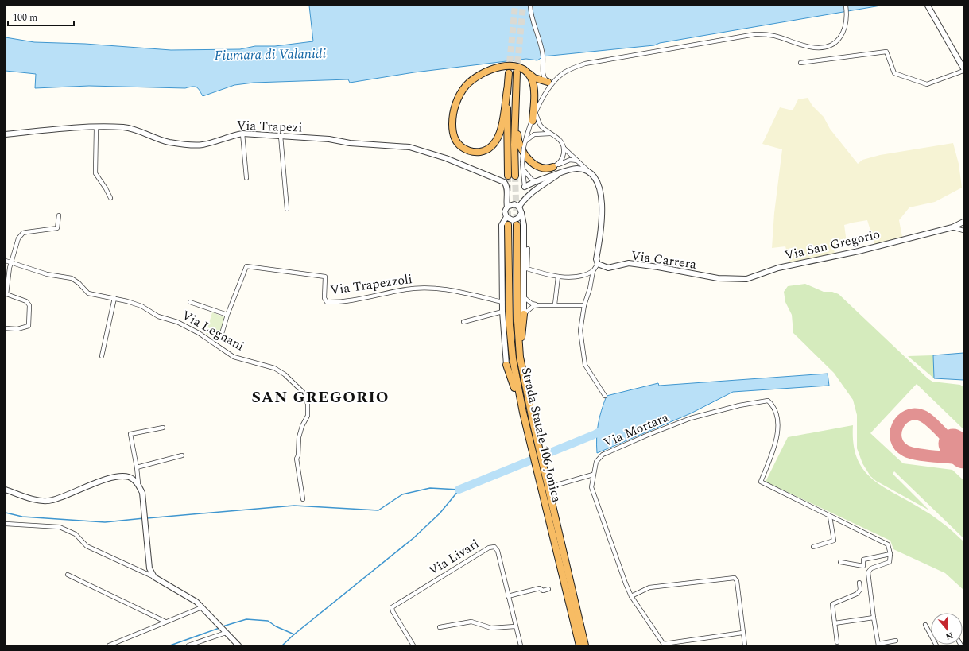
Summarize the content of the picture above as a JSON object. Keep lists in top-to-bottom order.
{
  "streets": {
    "highway": ["Strada Statale 106 Jonica"],
    "street": [
      "Via Trapezi",
      "Via San Gregorio",
      "Via Carrera",
      "Via Trapezzoli",
      "Via Legnani",
      "Via Mortara",
      "Via Livari"
    ]
  },
  "crossings": [
    ["Via San Gregorio", "Via Carrera"]
  ],
  "districts": ["SAN GREGORIO"],
  "water": ["Fiumara di Valanidi"],
  "scale_bar": "100 m",
  "north": "bottom"
}
